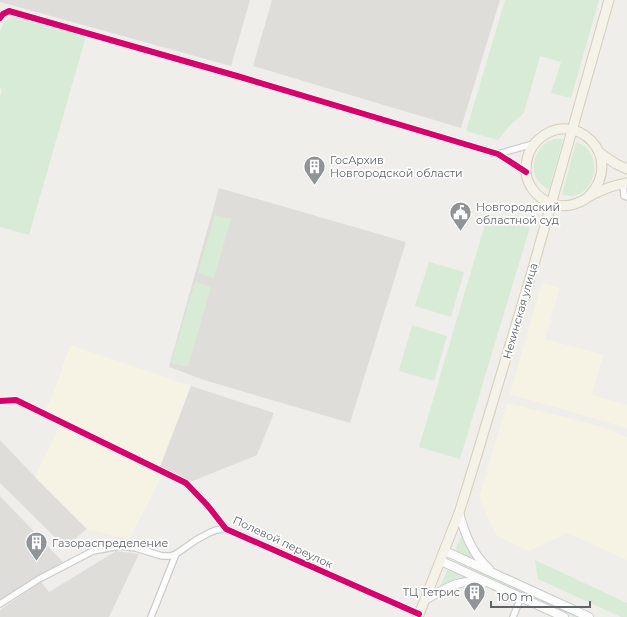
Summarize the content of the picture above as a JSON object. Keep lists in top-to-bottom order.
{
  "streets": {
    "main road": ["Нехинская улица"],
    "street": ["Полевой переулок"]
  },
  "crossings": [
    ["Нехинская улица", "Полевой переулок"]
  ],
  "places": {
    "building": ["ГосАрхив Новгородской области", "Газораспределение", "ТЦ Тетрис"],
    "public building": ["Новгородский областной суд"]
  },
  "scale_bar": "100 m"
}
